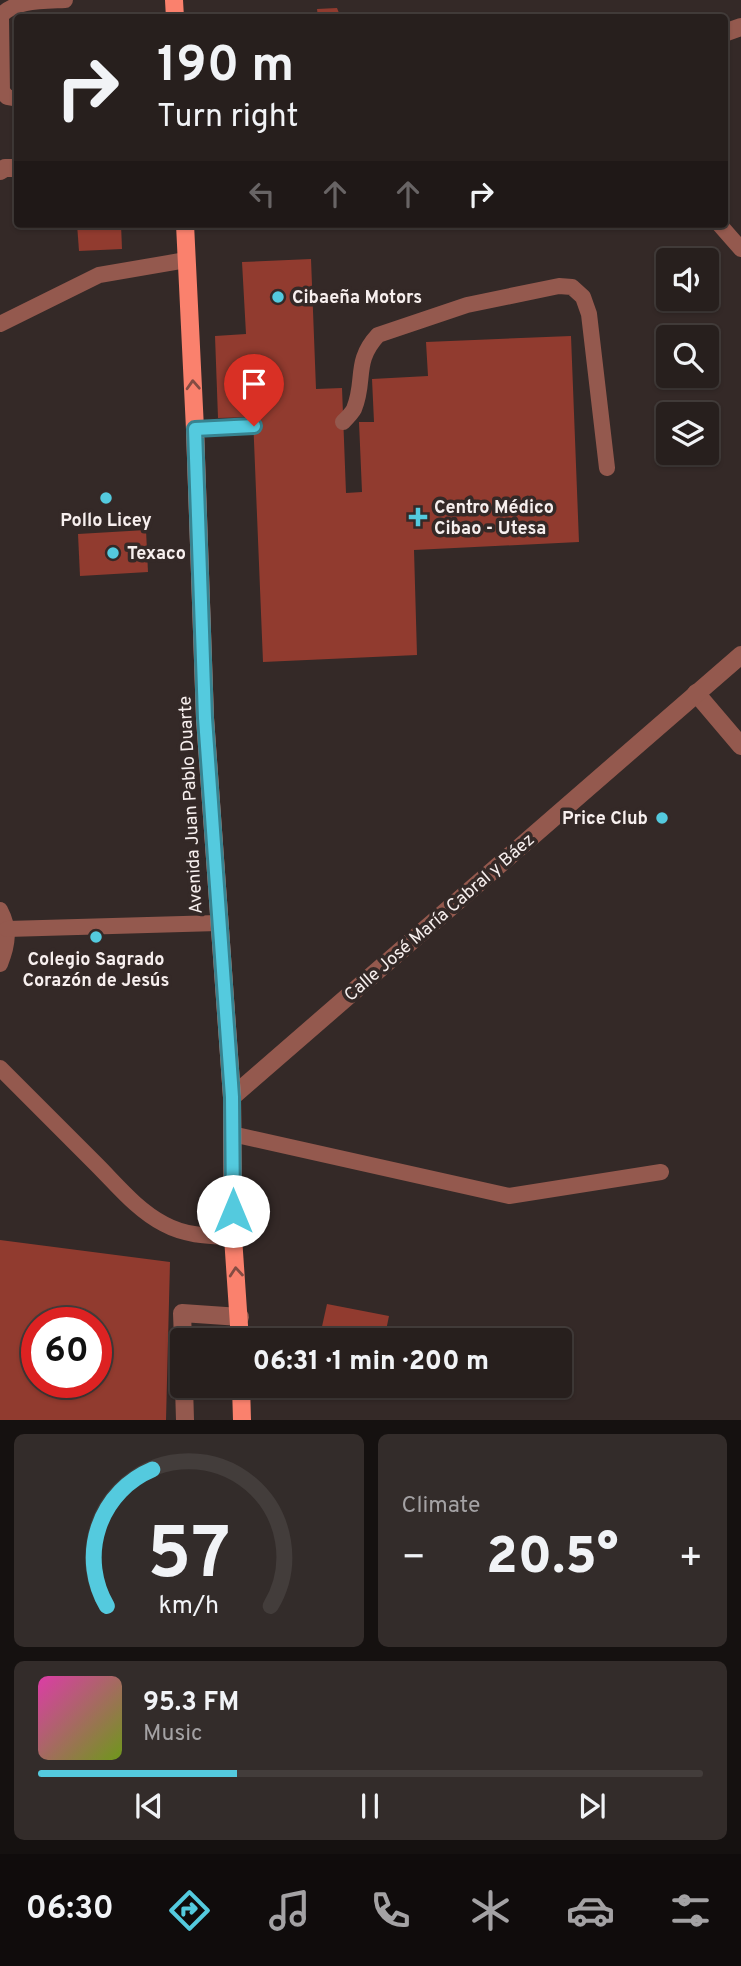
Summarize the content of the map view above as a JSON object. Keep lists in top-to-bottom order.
{
  "streets": {
    "main road": ["Avenida Juan Pablo Duarte"],
    "street": ["Calle José María Cabral y Báez"]
  },
  "crossings": [
    ["Avenida Juan Pablo Duarte", "Calle José María Cabral y Báez"]
  ],
  "places": {
    "other": [
      "Cibaeña Motors",
      "Pollo Licey",
      "Texaco",
      "Price Club",
      "Colegio Sagrado Corazón de Jesús"
    ],
    "health": ["Centro Médico Cibao - Utesa"]
  },
  "page": {
    "turn": ["190 m", "Turn right"],
    "limit": "60",
    "trip": "06:31 · 1 min · 200 m",
    "tile": "Climate",
    "heat": ["−", "20.5°", "+"],
    "song": ["95.3 FM", "Music"],
    "tabs": "06:30",
    "gauge": ["57", "km/h"]
  }
}
